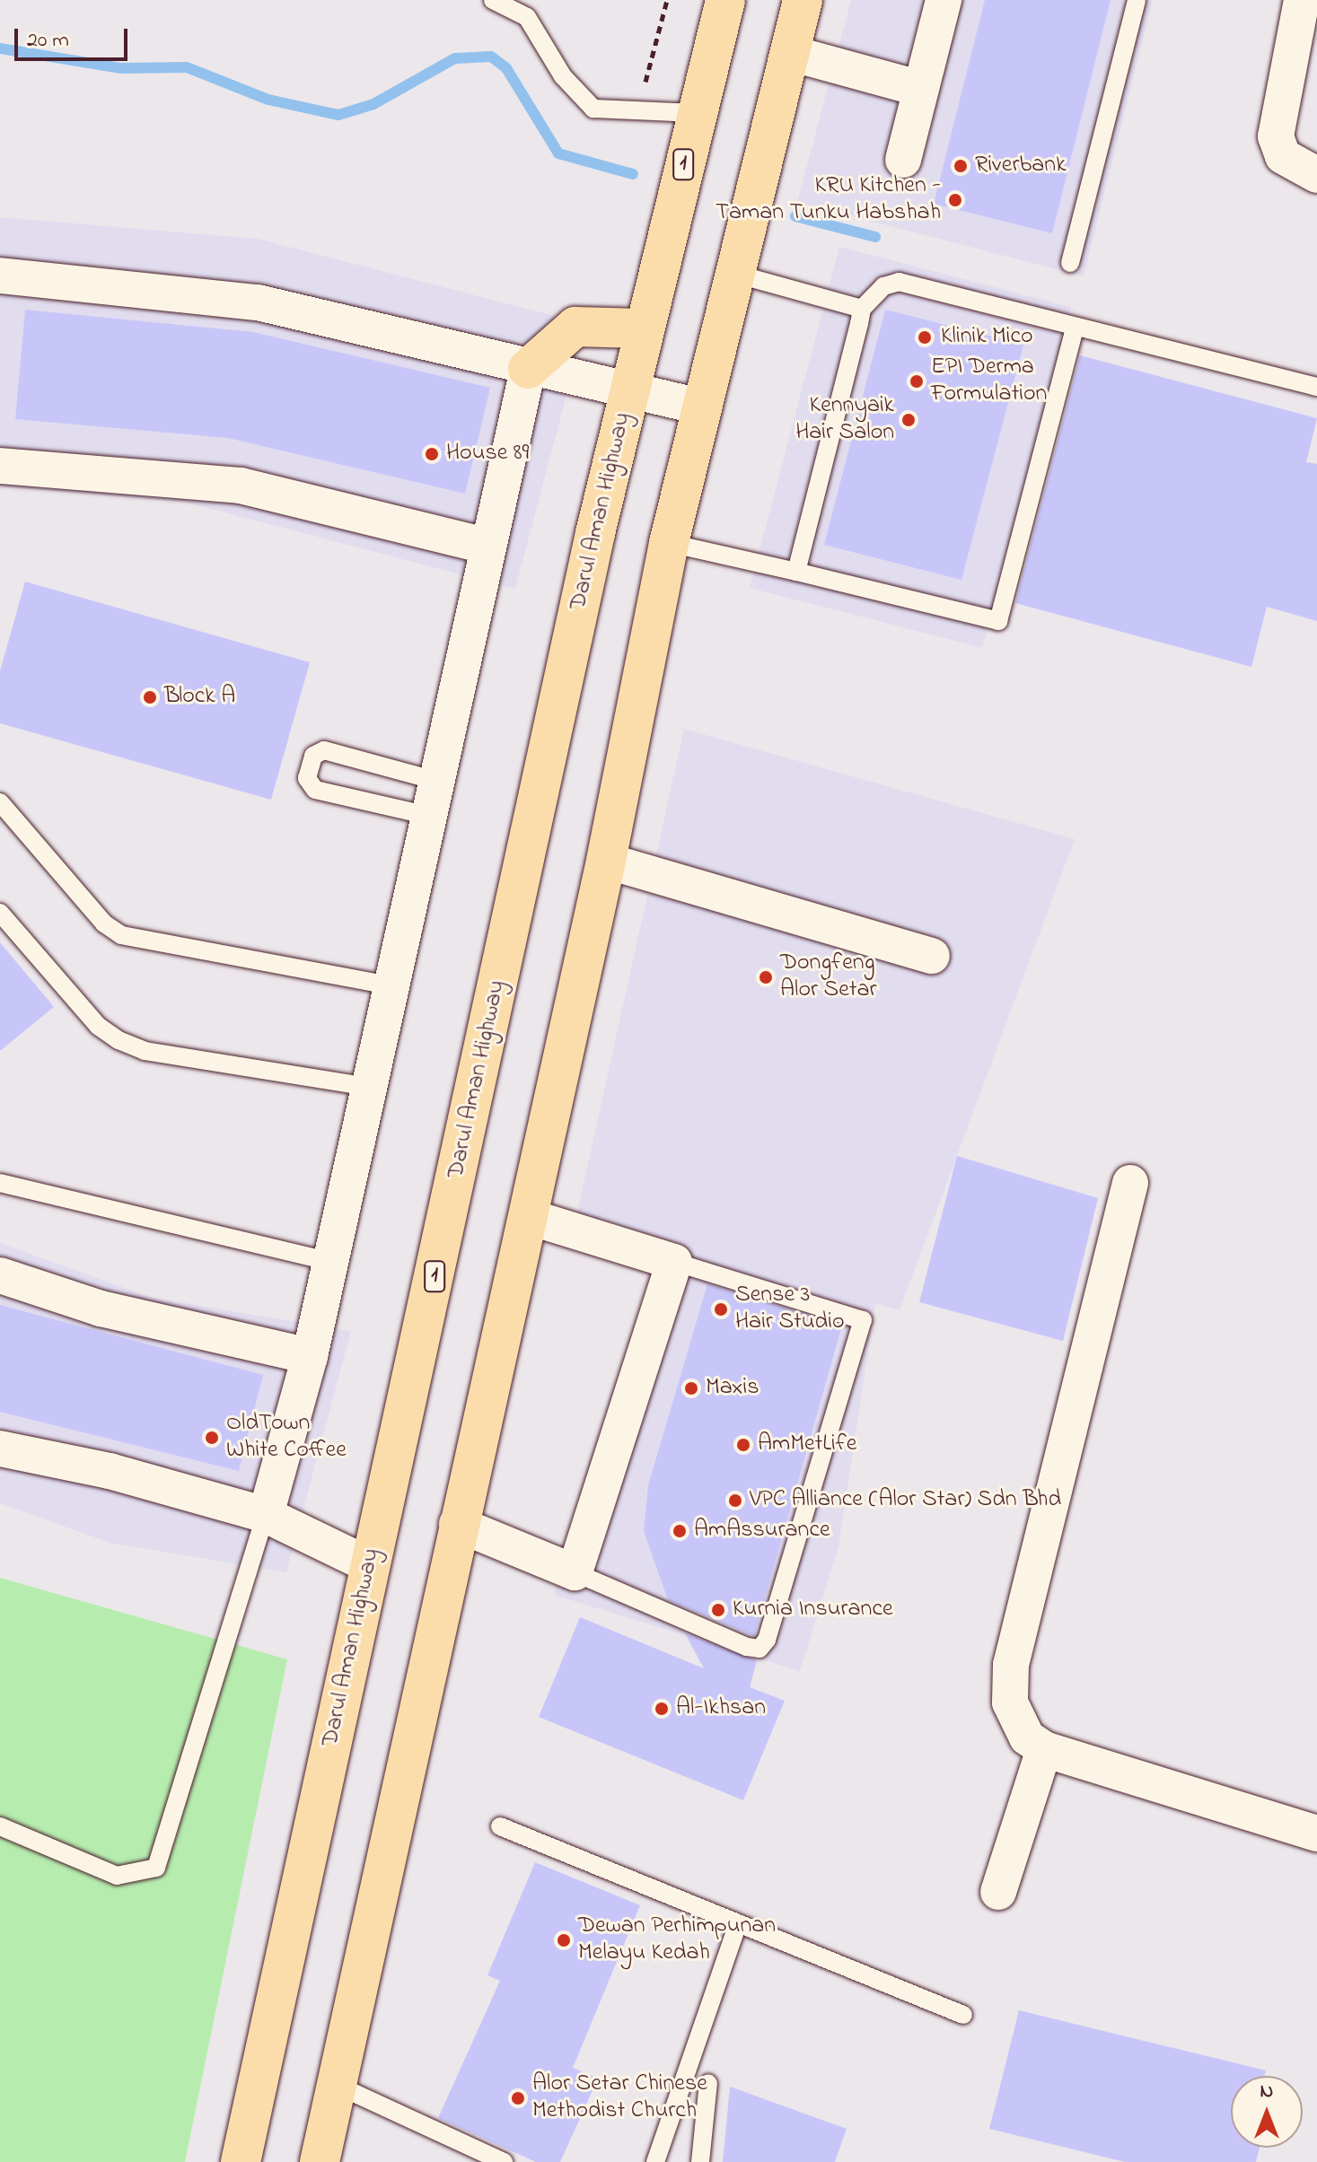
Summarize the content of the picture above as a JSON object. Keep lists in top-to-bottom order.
{
  "streets": {
    "main road": ["1", "Darul Aman Highway"]
  },
  "places": [
    "Riverbank",
    "KRU Kitchen - Taman Tunku Habshah",
    "Klinik Mico",
    "EPI Derma Formulation",
    "Kennyaik Hair Salon",
    "House 89",
    "Block A",
    "Dongfeng Alor Setar",
    "Sense 3 Hair Studio",
    "Maxis",
    "OldTown White Coffee",
    "AmMetLife",
    "VPC Alliance (Alor Star) Sdn Bhd",
    "AmAssurance",
    "Kurnia Insurance",
    "Al-Ikhsan",
    "Dewan Perhimpunan Melayu Kedah",
    "Alor Setar Chinese Methodist Church"
  ],
  "scale_bar": "20 m",
  "north": "top"
}
